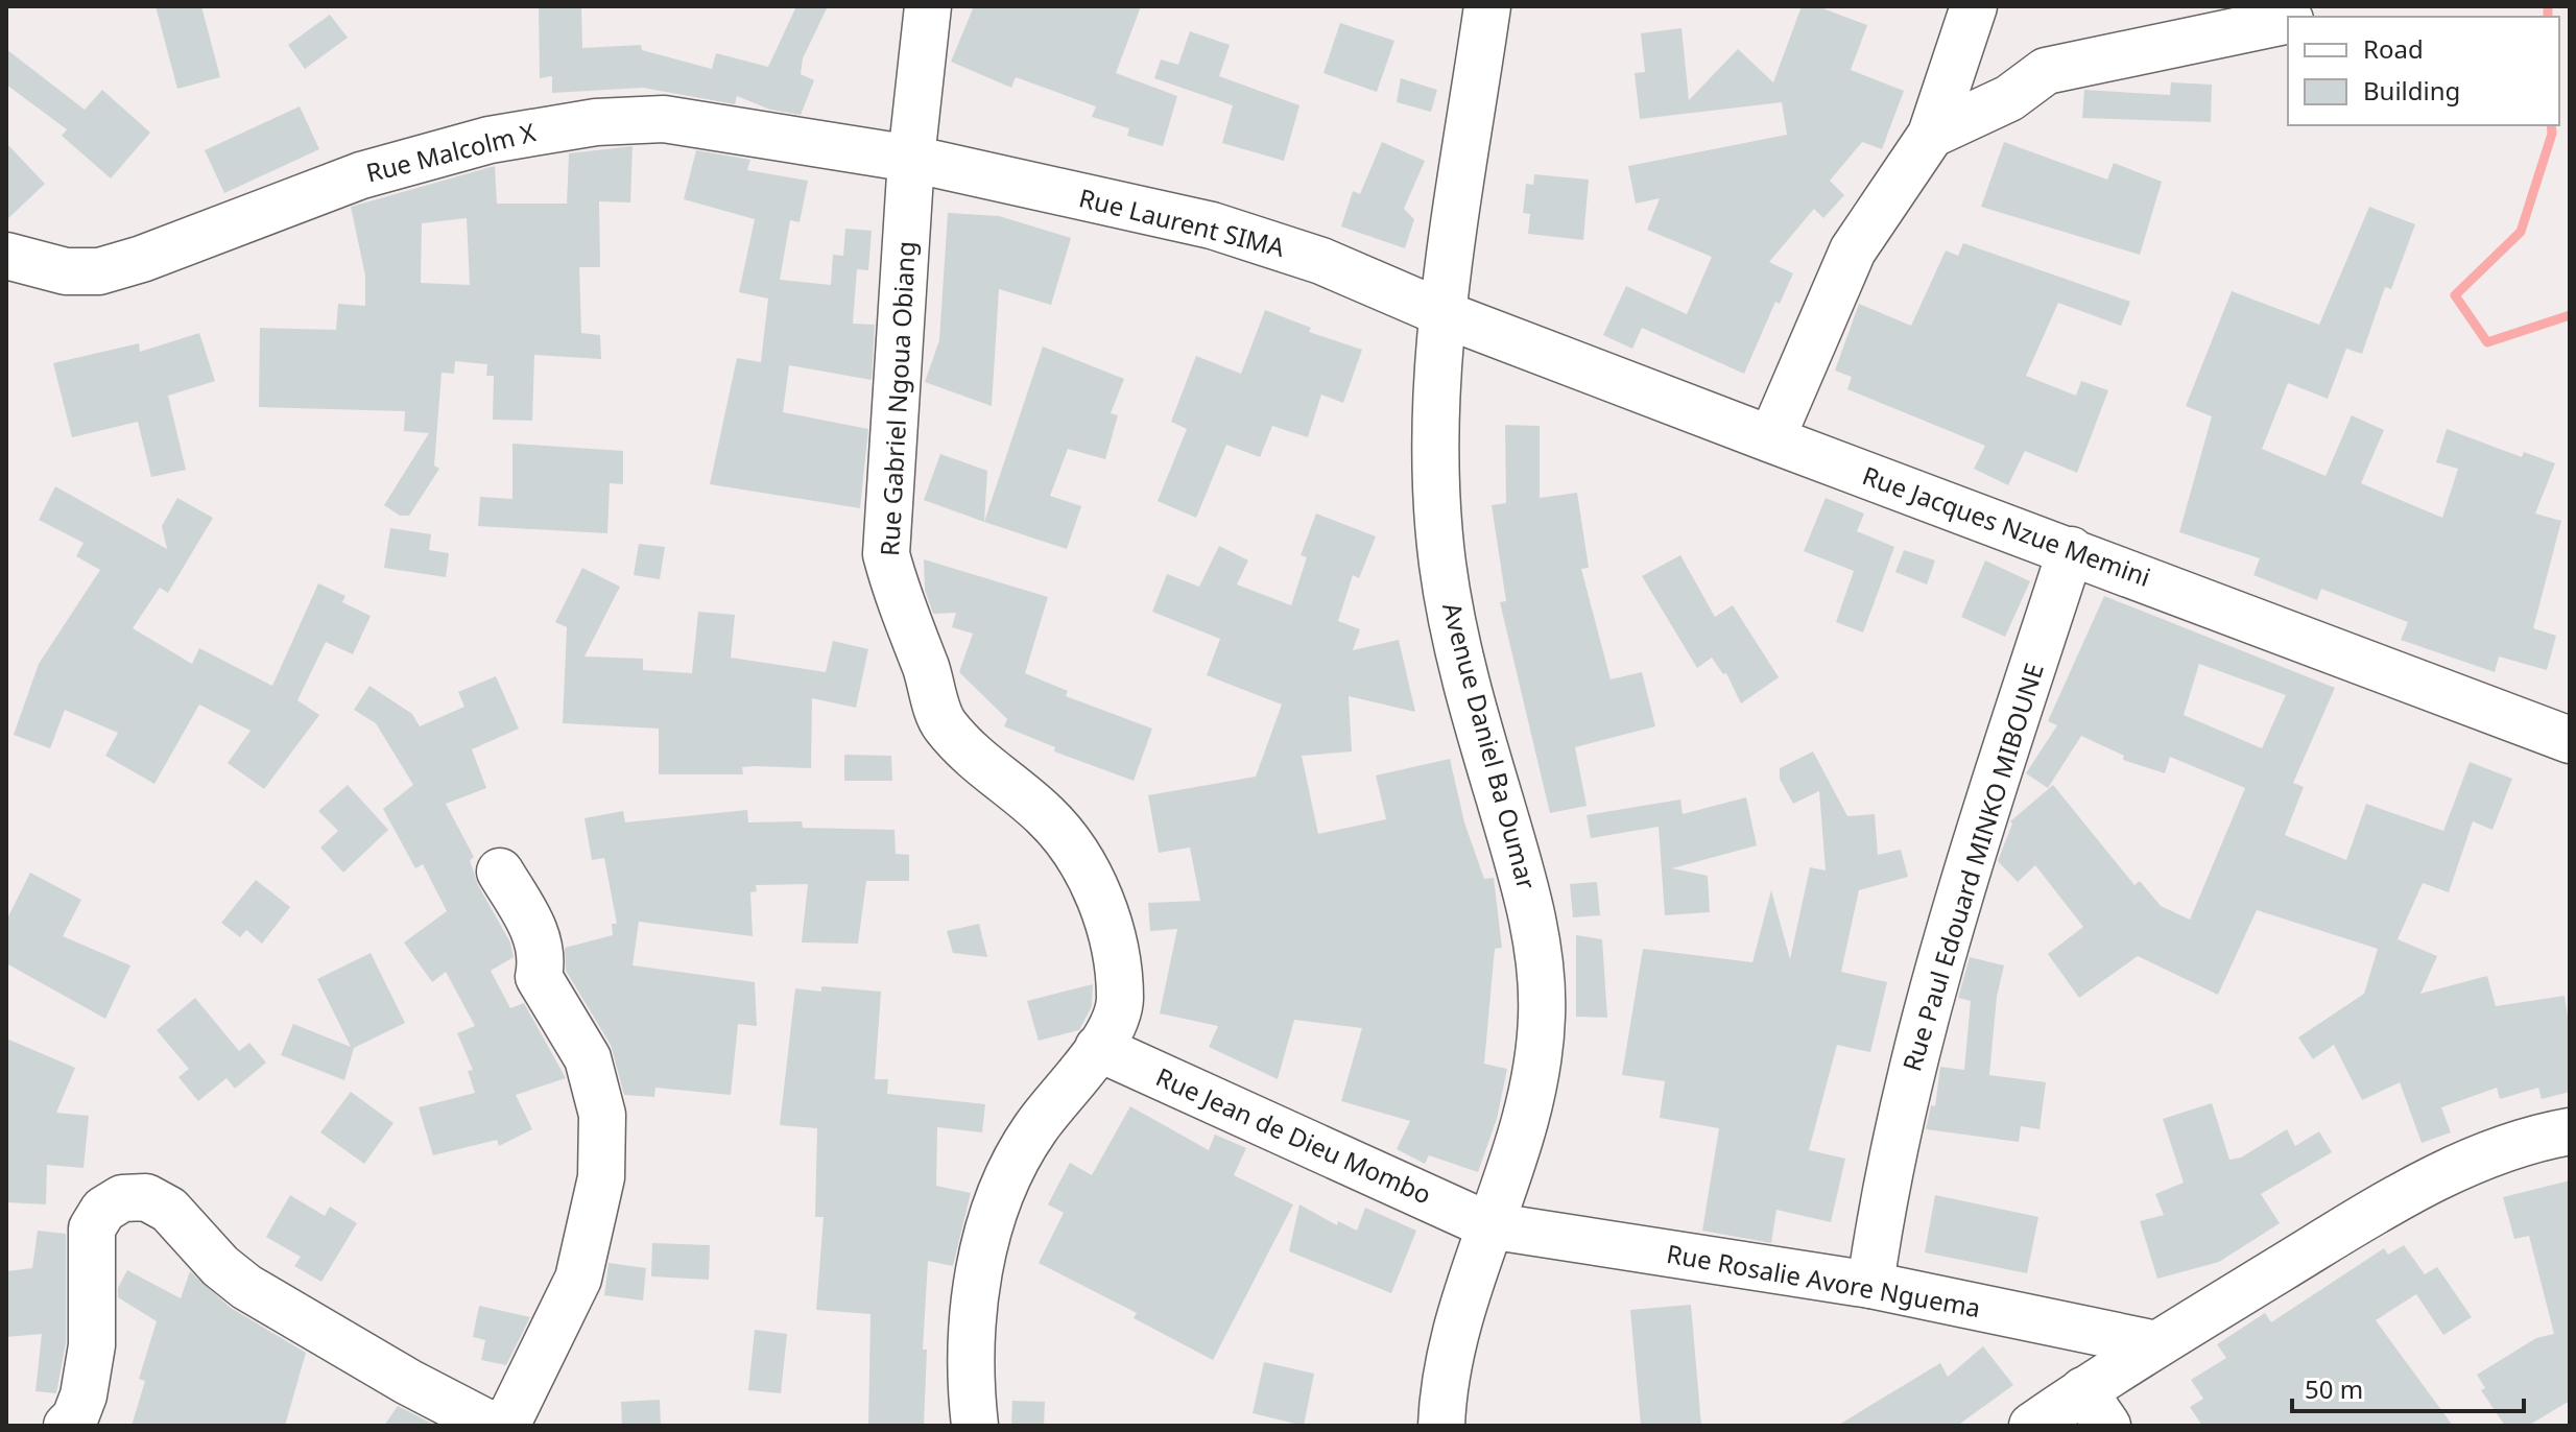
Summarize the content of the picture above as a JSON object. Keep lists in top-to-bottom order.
{
  "streets": {
    "street": [
      "Rue Malcolm X",
      "Rue Laurent SIMA",
      "Rue Gabriel Ngoua Obiang",
      "Rue Jacques Nzue Memini",
      "Avenue Daniel Ba Oumar",
      "Rue Paul Edouard MINKO MIBOUNE",
      "Rue Jean de Dieu Mombo",
      "Rue Rosalie Avore Nguema"
    ]
  },
  "crossings": [
    ["Rue Malcolm X", "Rue Laurent SIMA"],
    ["Rue Malcolm X", "Rue Gabriel Ngoua Obiang"],
    ["Rue Laurent SIMA", "Rue Gabriel Ngoua Obiang"],
    ["Rue Laurent SIMA", "Rue Jacques Nzue Memini"],
    ["Rue Laurent SIMA", "Avenue Daniel Ba Oumar"],
    ["Rue Gabriel Ngoua Obiang", "Rue Jean de Dieu Mombo"],
    ["Rue Jacques Nzue Memini", "Avenue Daniel Ba Oumar"],
    ["Rue Jacques Nzue Memini", "Rue Paul Edouard MINKO MIBOUNE"],
    ["Avenue Daniel Ba Oumar", "Rue Jean de Dieu Mombo"],
    ["Avenue Daniel Ba Oumar", "Rue Rosalie Avore Nguema"],
    ["Rue Paul Edouard MINKO MIBOUNE", "Rue Rosalie Avore Nguema"],
    ["Rue Jean de Dieu Mombo", "Rue Rosalie Avore Nguema"]
  ],
  "legend": ["Road", "Building"],
  "scale_bar": "50 m"
}
